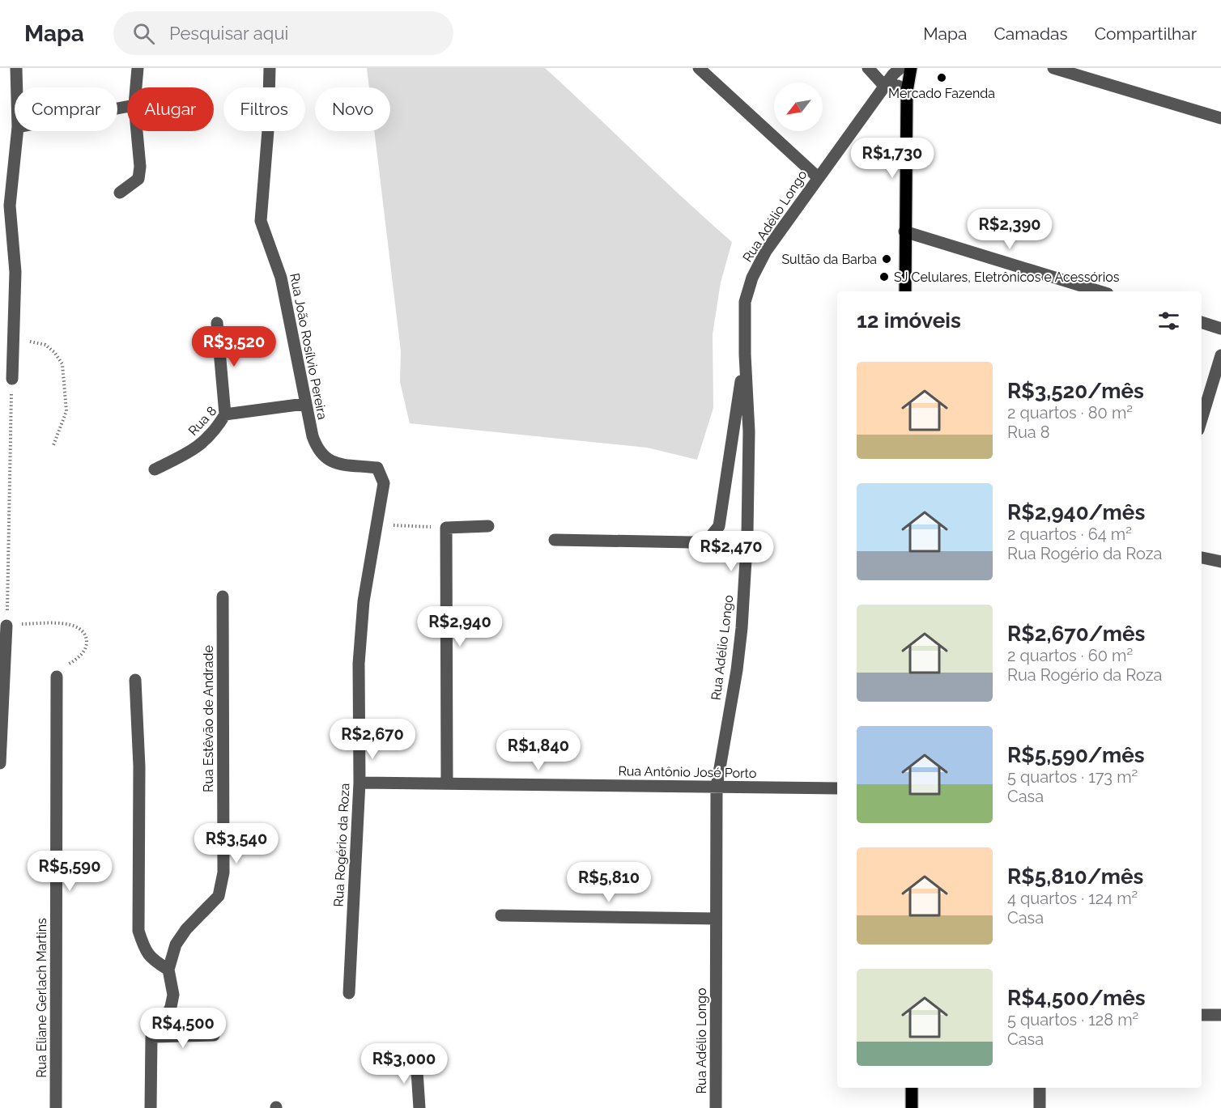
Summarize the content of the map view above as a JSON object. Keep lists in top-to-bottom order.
{
  "streets": {
    "street": [
      "Rua Adélio Longo",
      "Rua João Rosílvio Pereira",
      "Rua 8",
      "Rua Estêvão de Andrade",
      "Rua Antônio José Porto",
      "Rua Rogério da Roza",
      "Rua Eliane Gerlach Martins"
    ]
  },
  "crossings": [
    ["Rua Adélio Longo", "Rua Antônio José Porto"],
    ["Rua João Rosílvio Pereira", "Rua 8"],
    ["Rua João Rosílvio Pereira", "Rua Rogério da Roza"],
    ["Rua Antônio José Porto", "Rua Rogério da Roza"]
  ],
  "places": ["Mercado Fazenda", "Sultão da Barba", "SJ Celulares, Eletrônicos e Acessórios"],
  "north": "bottom left",
  "page": {
    "header": "Mapa",
    "search": "Pesquisar aqui",
    "nav": ["Mapa", "Camadas", "Compartilhar"],
    "chip": [
      "Comprar",
      "Alugar",
      "Filtros",
      "Novo"
    ],
    "price": [
      "R$1,730",
      "R$2,390",
      "R$3,520",
      "R$2,470",
      "R$2,940",
      "R$2,670",
      "R$1,840",
      "R$3,540",
      "R$5,590",
      "R$5,810",
      "R$4,500",
      "R$3,000"
    ],
    "heading": "12 imóveis",
    "list": [
      {
        "name": "R$3,520/mês",
        "note": "2 quartos · 80 m² · Rua 8"
      },
      {
        "name": "R$2,940/mês",
        "note": "2 quartos · 64 m² · Rua Rogério da Roza"
      },
      {
        "name": "R$2,670/mês",
        "note": "2 quartos · 60 m² · Rua Rogério da Roza"
      },
      {
        "name": "R$5,590/mês",
        "note": "5 quartos · 173 m² · Casa"
      },
      {
        "name": "R$5,810/mês",
        "note": "4 quartos · 124 m² · Casa"
      },
      {
        "name": "R$4,500/mês",
        "note": "5 quartos · 128 m² · Casa"
      }
    ]
  }
}
